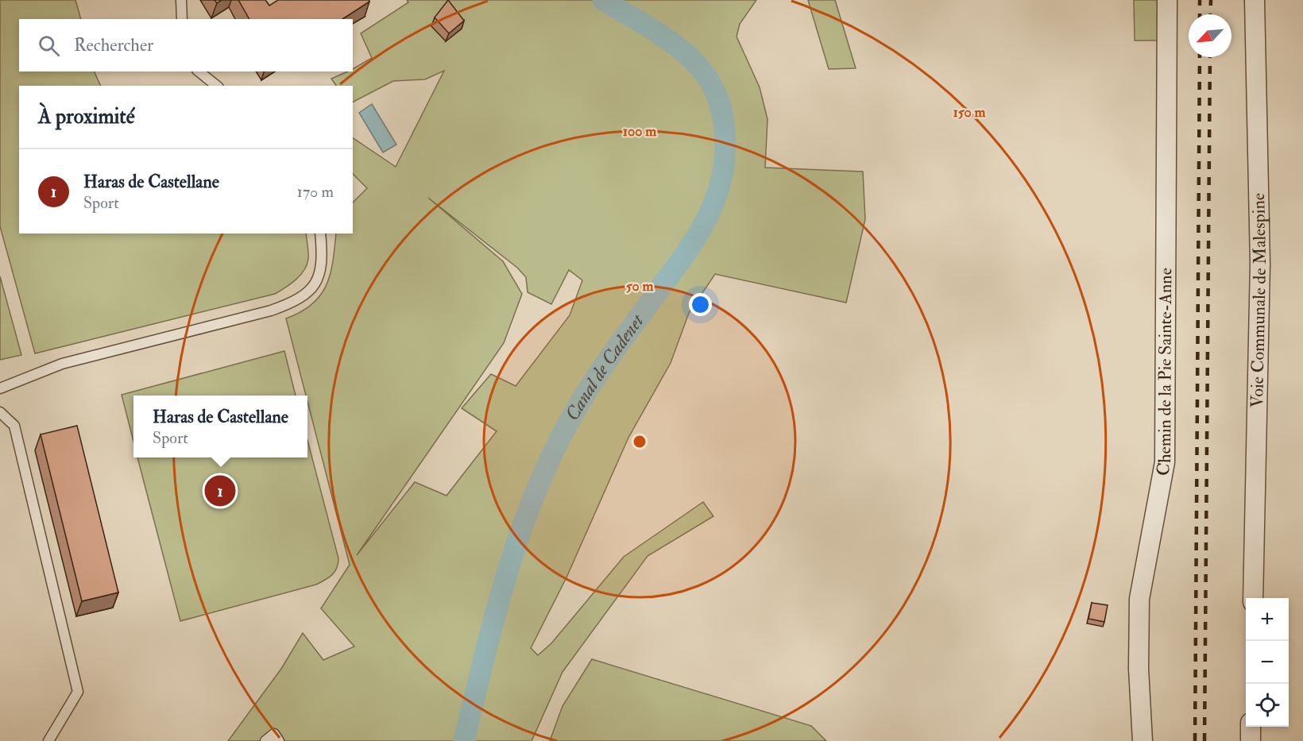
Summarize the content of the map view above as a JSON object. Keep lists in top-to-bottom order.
{
  "streets": {
    "street": ["Voie Communale de Malespine", "Chemin de la Pie Sainte-Anne"]
  },
  "water": ["Canal de Cadenet"],
  "north": "bottom left",
  "page": {
    "search": "Rechercher",
    "heading": "À proximité",
    "list": [
      {
        "mark": "1",
        "name": "Haras de Castellane",
        "note": "Sport",
        "value": "170 m"
      }
    ],
    "popup": ["Haras de Castellane", "Sport"],
    "pins": "1",
    "map_buttons": ["+", "−"]
  },
  "rings": ["150 m", "100 m", "50 m"]
}
